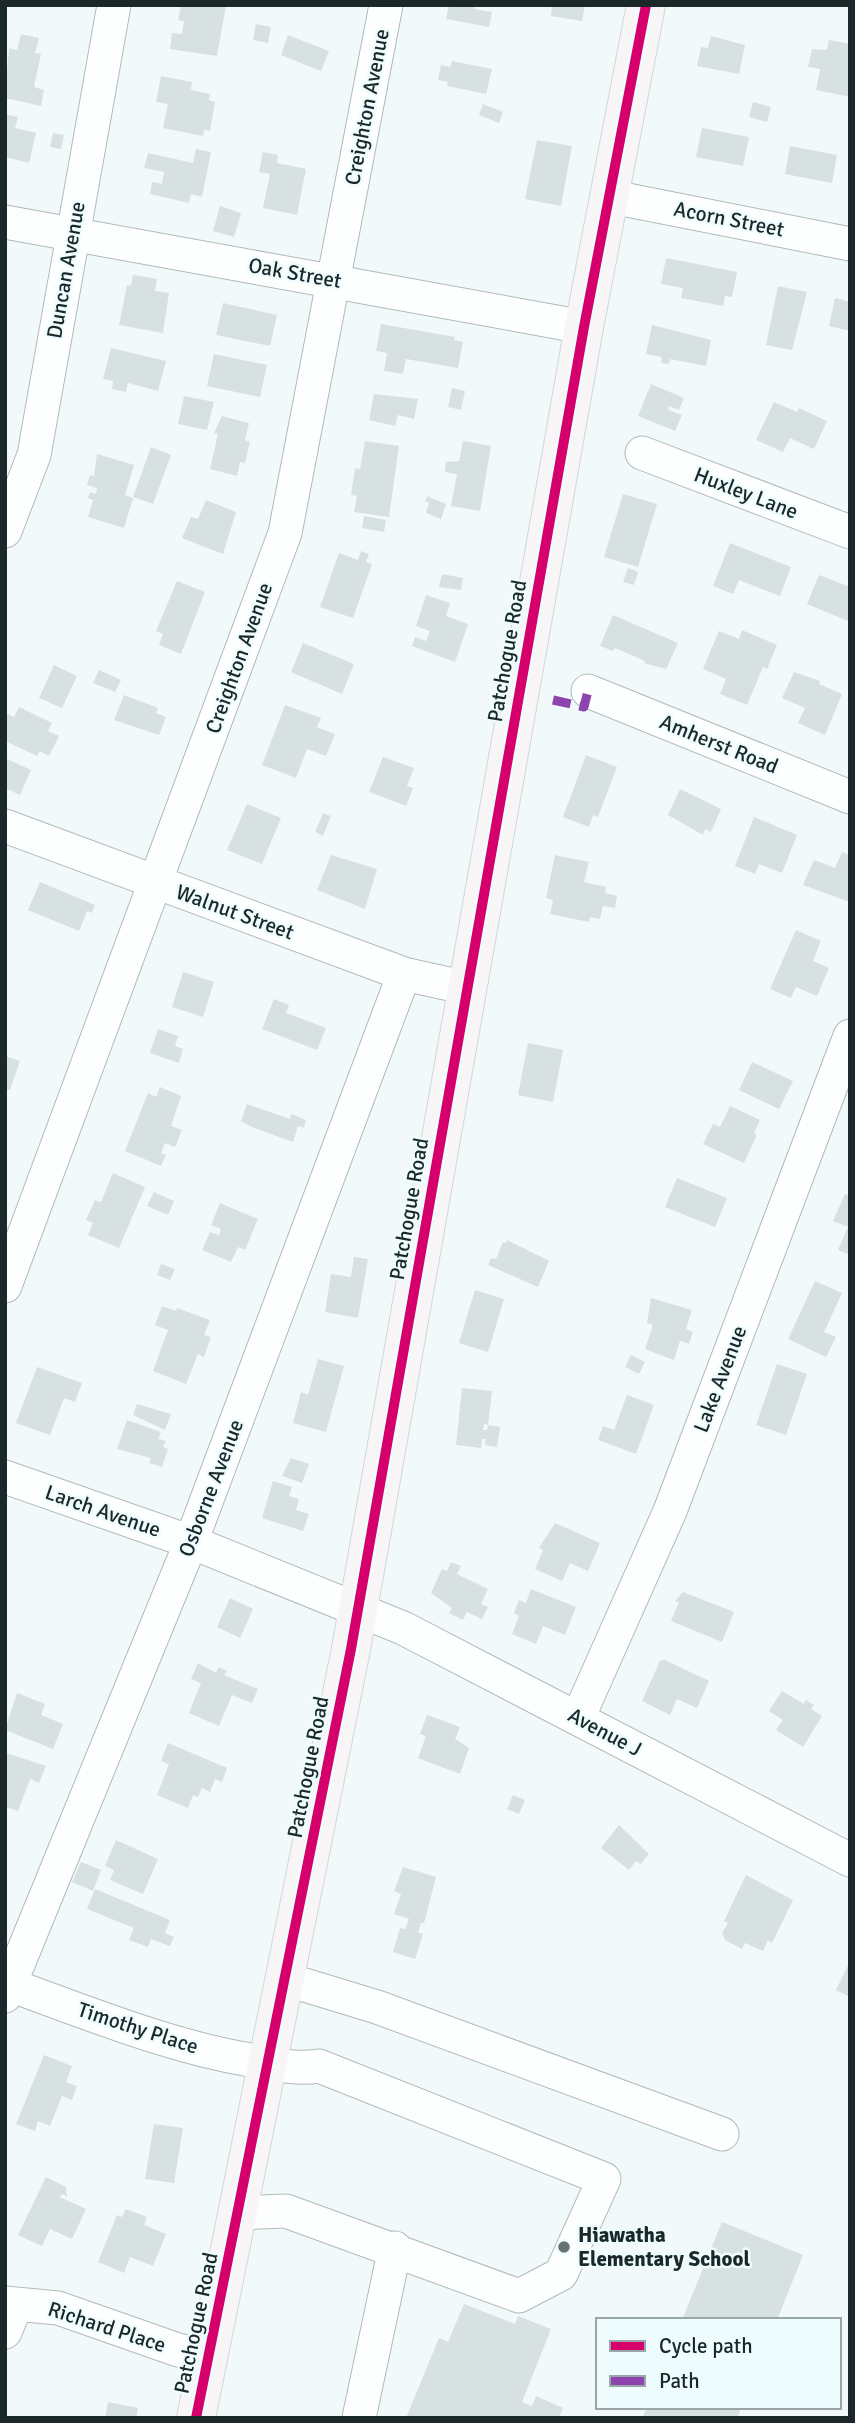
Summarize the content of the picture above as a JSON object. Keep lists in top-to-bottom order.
{
  "streets": {
    "main road": ["Patchogue Road"],
    "street": [
      "Creighton Avenue",
      "Acorn Street",
      "Duncan Avenue",
      "Oak Street",
      "Huxley Lane",
      "Amherst Road",
      "Walnut Street",
      "Lake Avenue",
      "Osborne Avenue",
      "Larch Avenue",
      "Avenue J",
      "Timothy Place",
      "Richard Place"
    ]
  },
  "crossings": [
    ["Creighton Avenue", "Oak Street"],
    ["Creighton Avenue", "Walnut Street"],
    ["Acorn Street", "Patchogue Road"],
    ["Duncan Avenue", "Oak Street"],
    ["Oak Street", "Patchogue Road"],
    ["Patchogue Road", "Walnut Street"],
    ["Patchogue Road", "Larch Avenue"],
    ["Patchogue Road", "Avenue J"],
    ["Patchogue Road", "Timothy Place"],
    ["Patchogue Road", "Richard Place"],
    ["Walnut Street", "Osborne Avenue"],
    ["Lake Avenue", "Avenue J"],
    ["Osborne Avenue", "Larch Avenue"],
    ["Osborne Avenue", "Timothy Place"],
    ["Larch Avenue", "Avenue J"]
  ],
  "places": ["Hiawatha Elementary School"],
  "legend": ["Cycle path", "Path"]
}
